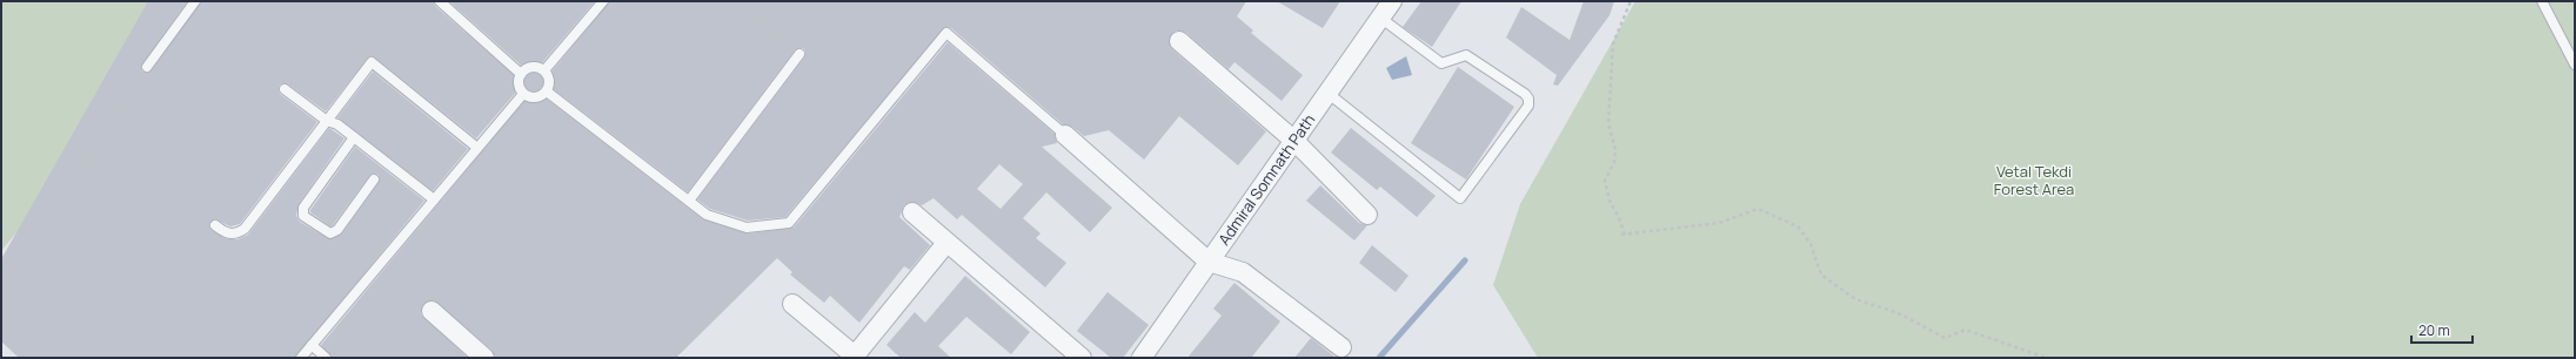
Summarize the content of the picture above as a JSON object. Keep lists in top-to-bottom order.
{
  "streets": {
    "street": ["Admiral Somnath Path"]
  },
  "parks": ["Vetal Tekdi Forest Area"],
  "scale_bar": "20 m"
}
